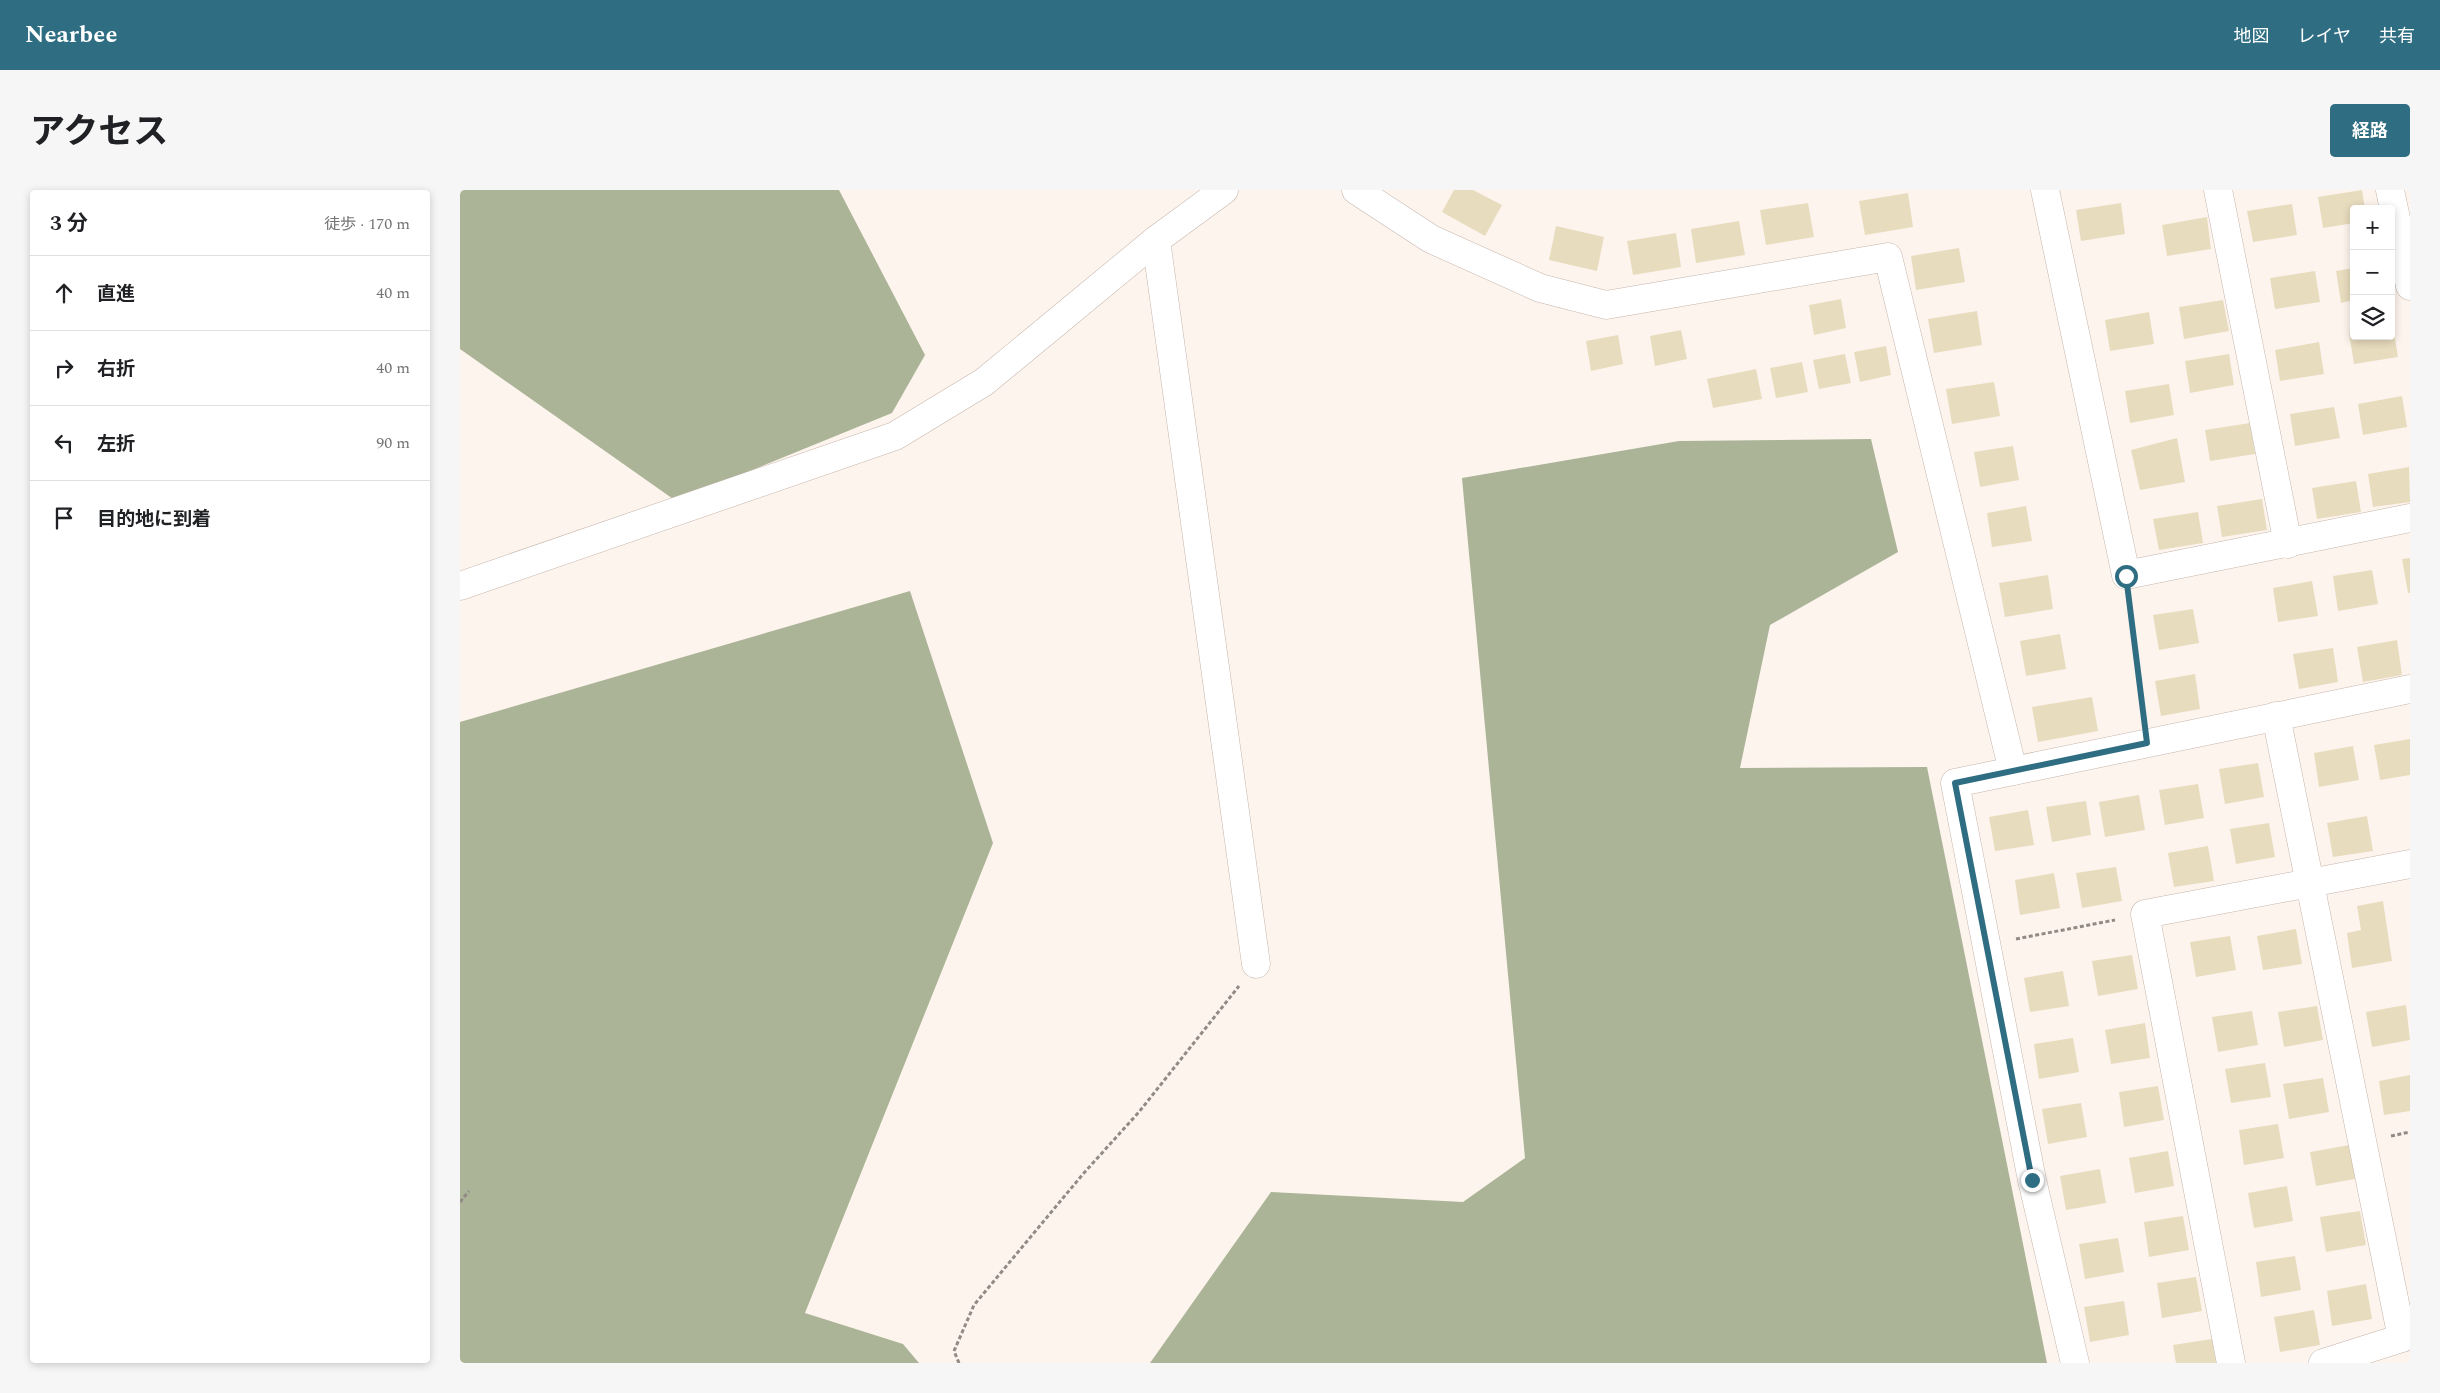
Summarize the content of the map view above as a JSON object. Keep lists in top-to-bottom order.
{
  "page": {
    "header": "Nearbee",
    "nav": ["地図", "レイヤ", "共有"],
    "title": "アクセス",
    "buttons": "経路",
    "heading": ["3 分", "徒歩 · 170 m"],
    "map_buttons": ["+", "−"],
    "list": [
      ["直進", "40 m"],
      ["右折", "40 m"],
      ["左折", "90 m"],
      "目的地に到着"
    ]
  }
}
